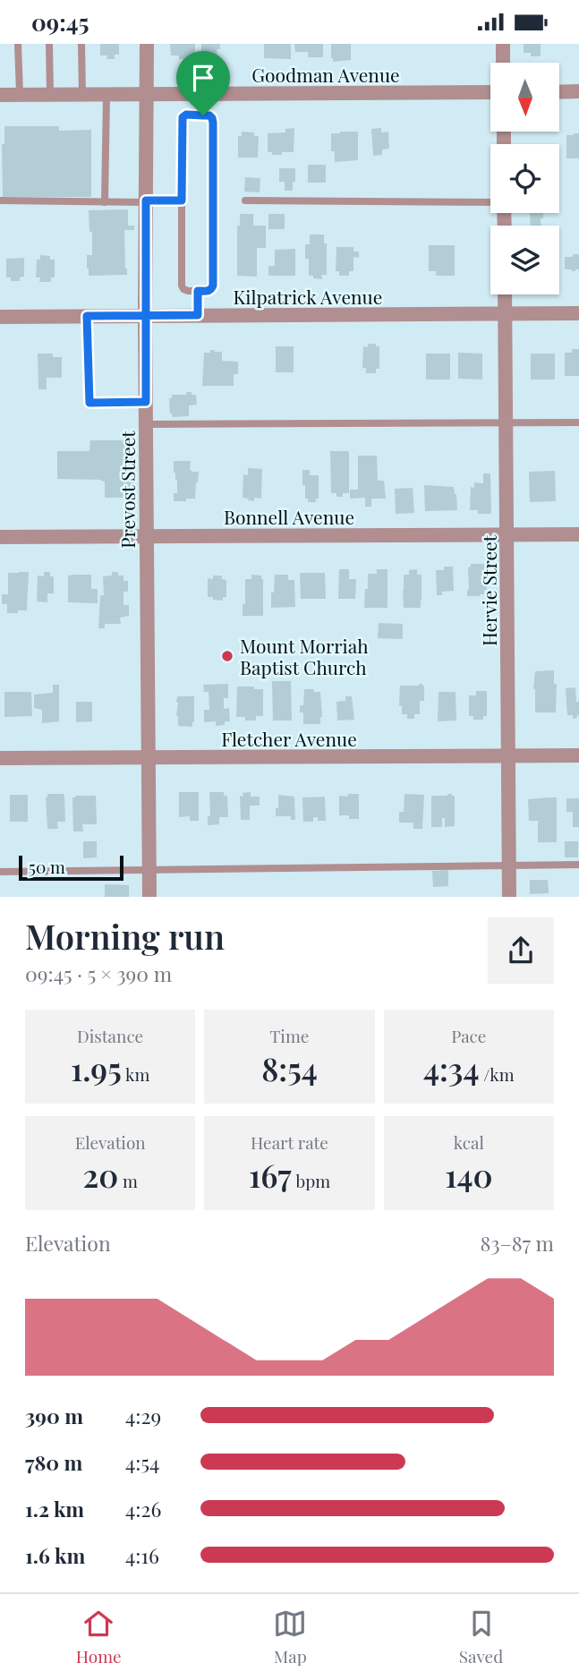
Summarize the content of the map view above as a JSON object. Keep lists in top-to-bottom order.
{
  "streets": {
    "street": [
      "Goodman Avenue",
      "Kilpatrick Avenue",
      "Prevost Street",
      "Bonnell Avenue",
      "Hervie Street",
      "Fletcher Avenue"
    ]
  },
  "crossings": [
    ["Goodman Avenue", "Prevost Street"],
    ["Kilpatrick Avenue", "Prevost Street"],
    ["Kilpatrick Avenue", "Hervie Street"],
    ["Prevost Street", "Bonnell Avenue"],
    ["Prevost Street", "Fletcher Avenue"],
    ["Bonnell Avenue", "Hervie Street"],
    ["Hervie Street", "Fletcher Avenue"]
  ],
  "places": ["Mount Morriah Baptist Church"],
  "scale_bar": "50 m",
  "north": "bottom",
  "page": {
    "status": "09:45",
    "scale": "50 m",
    "heading": ["Morning run", "09:45 · 5 × 390 m"],
    "stats": [
      ["Distance", "1.95 km"],
      ["Time", "8:54"],
      ["Pace", "4:34 /km"],
      ["Elevation", "20 m"],
      ["Heart rate", "167 bpm"],
      ["kcal", "140"]
    ],
    "chart": ["Elevation", "83–87 m"],
    "list": [
      {
        "name": "390 m",
        "note": "4:29"
      },
      {
        "name": "780 m",
        "note": "4:54"
      },
      {
        "name": "1.2 km",
        "note": "4:26"
      },
      {
        "name": "1.6 km",
        "note": "4:16"
      }
    ],
    "tabs": ["Home", "Map", "Saved"]
  }
}
